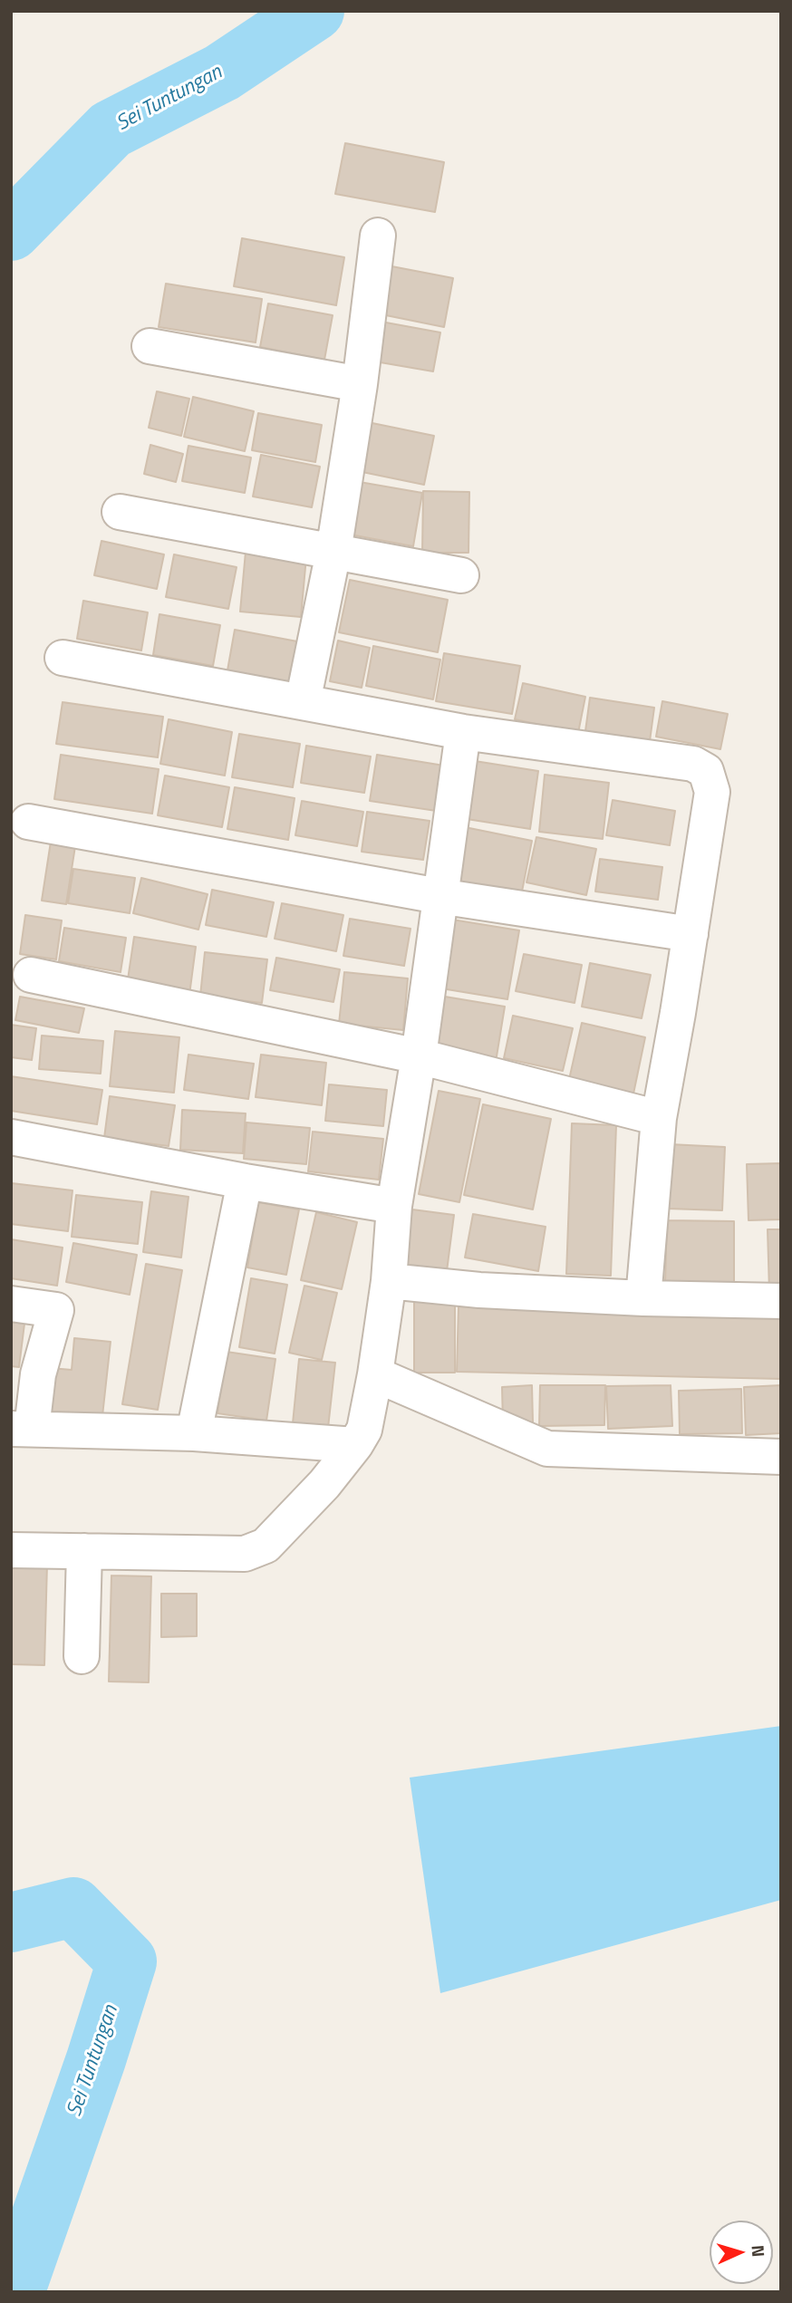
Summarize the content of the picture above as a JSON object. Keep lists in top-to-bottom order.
{
  "water": ["Sei Tuntungan"],
  "north": "right"
}
